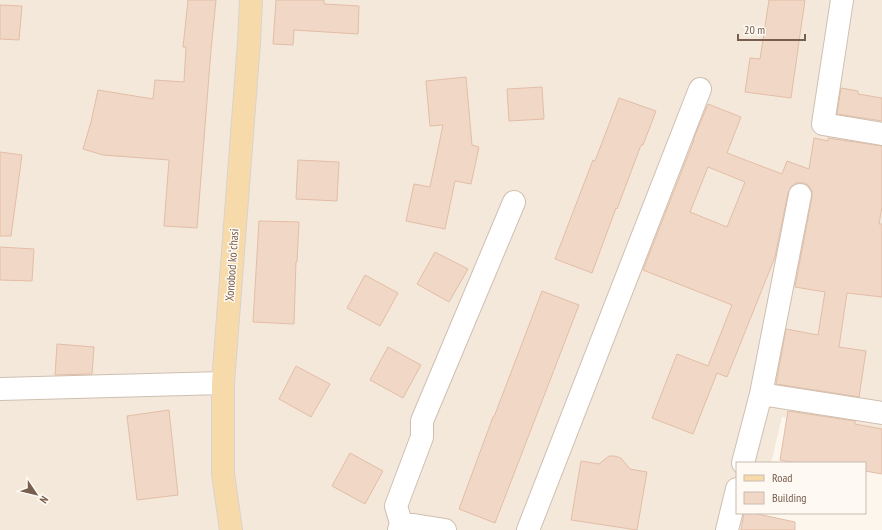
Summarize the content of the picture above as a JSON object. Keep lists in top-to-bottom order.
{
  "streets": {
    "main road": ["Xonobod koʻchasi"]
  },
  "legend": ["Road", "Building"],
  "scale_bar": "20 m",
  "north": "bottom right"
}
